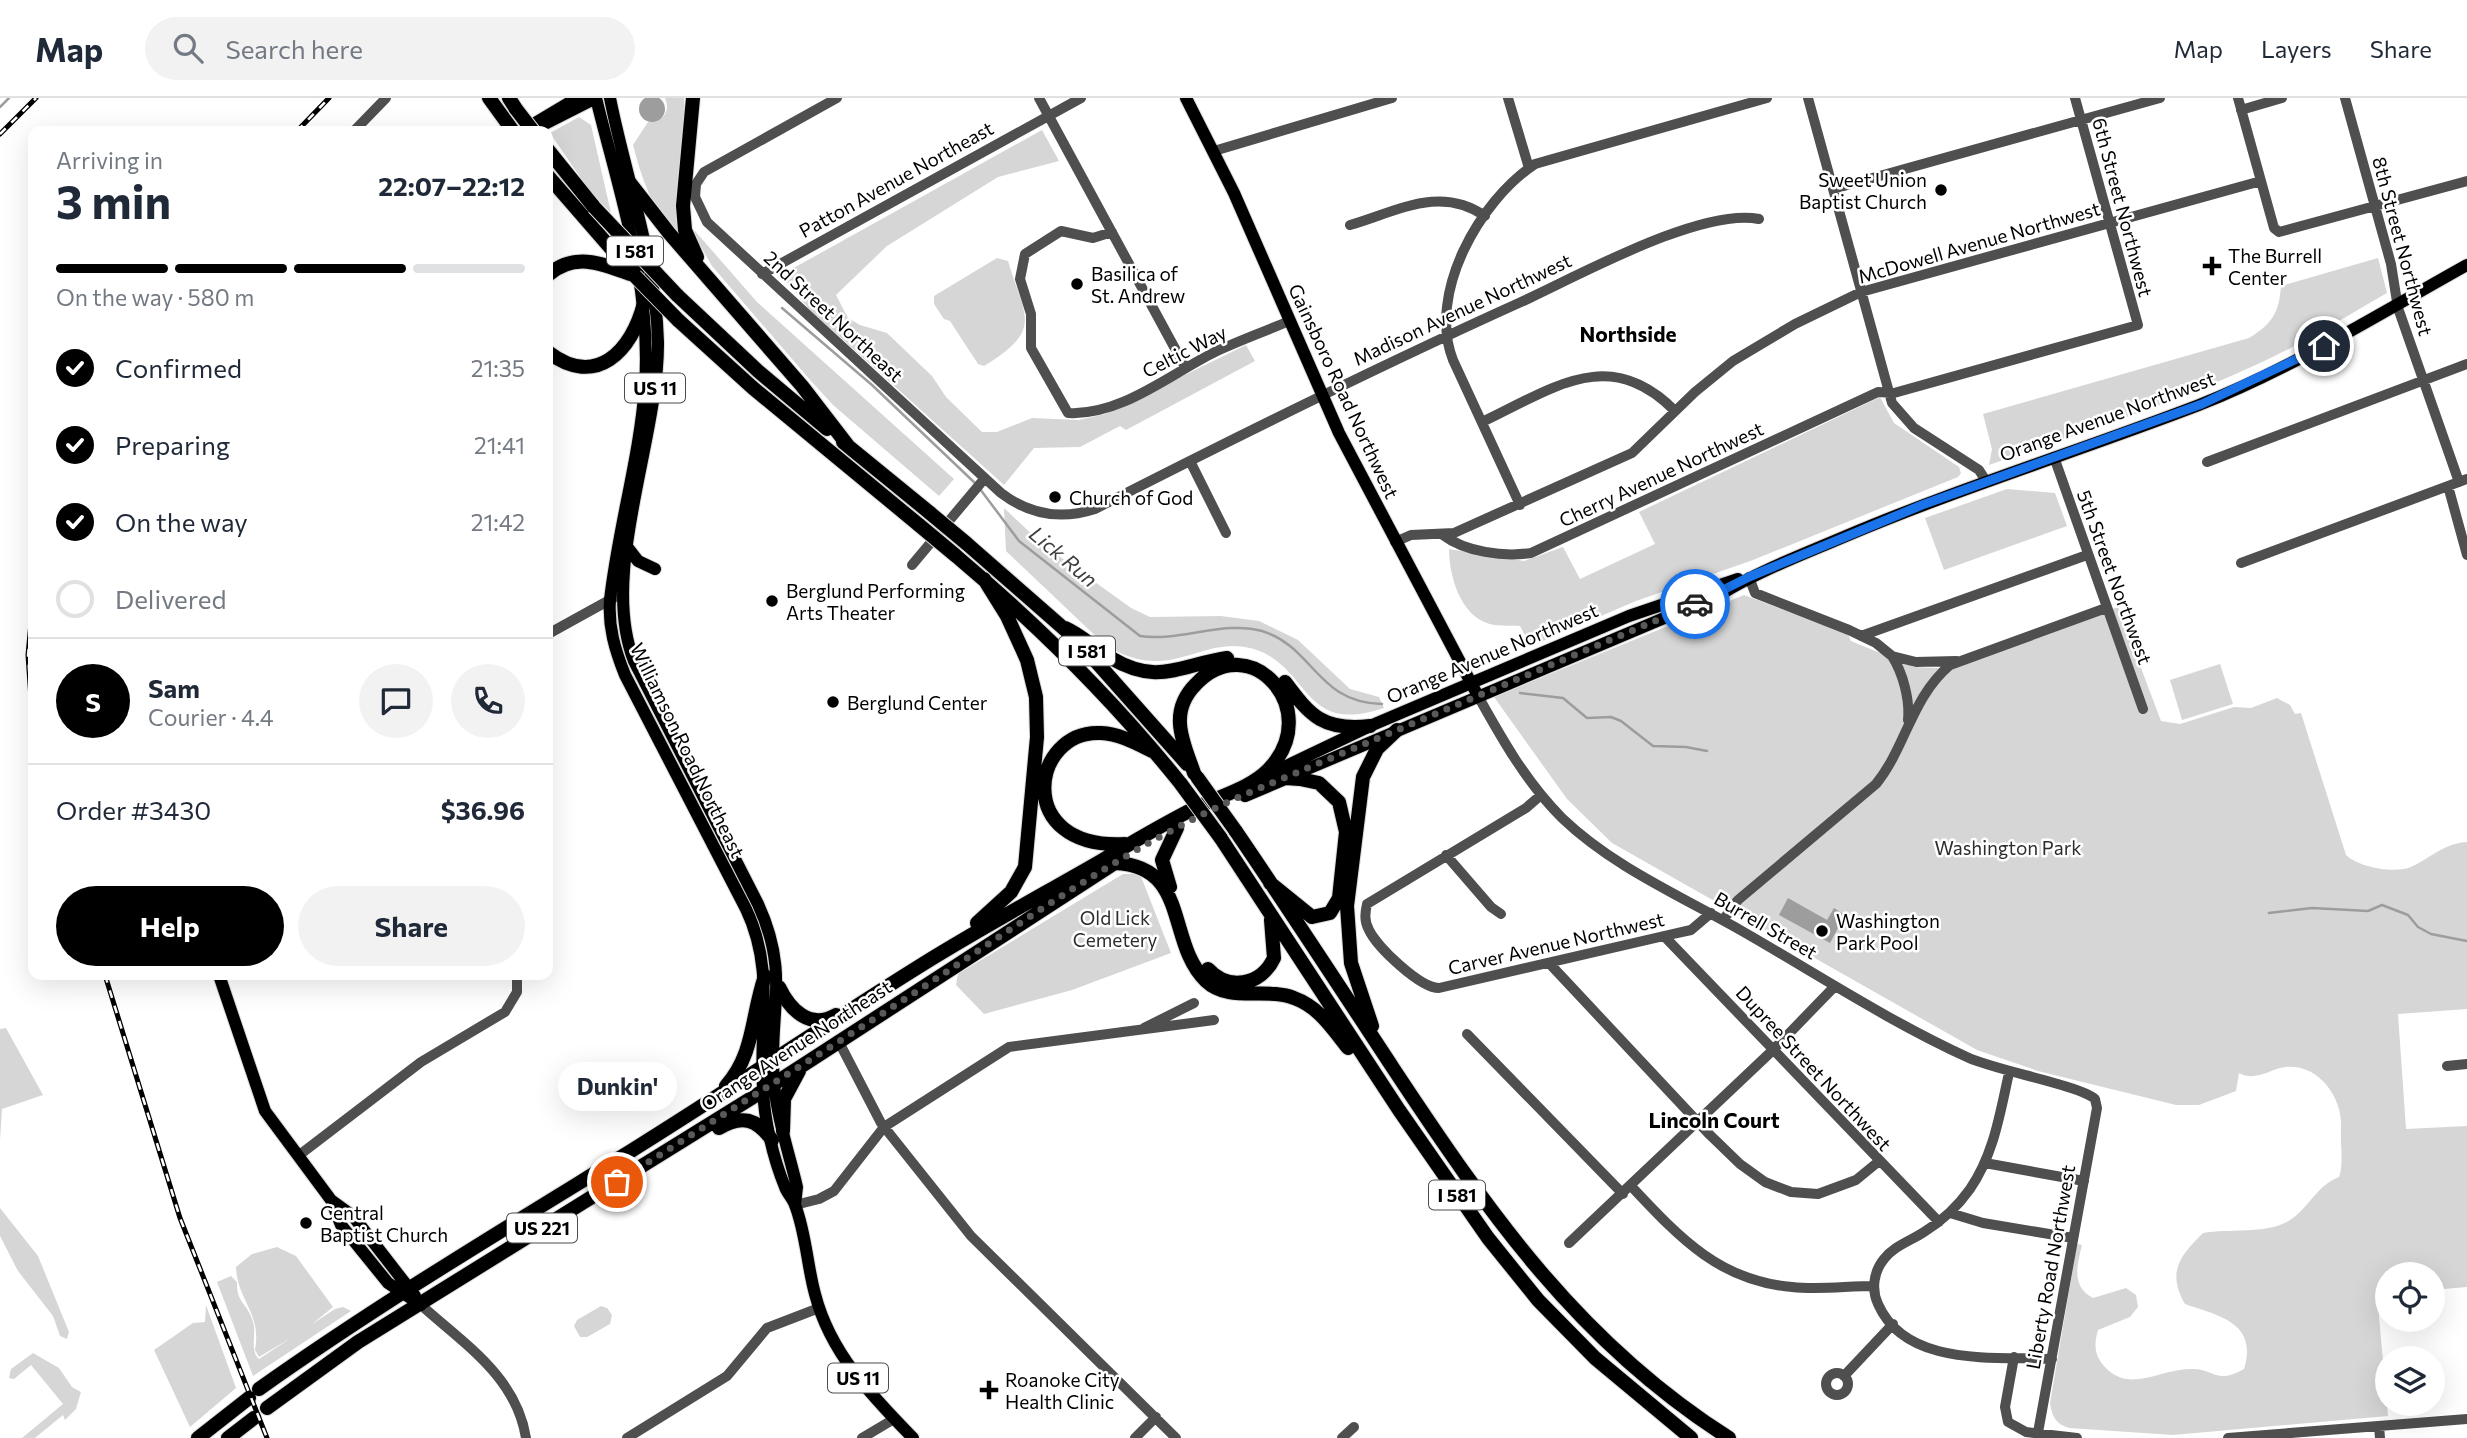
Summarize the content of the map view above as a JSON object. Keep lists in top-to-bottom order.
{
  "streets": {
    "highway": ["I 581", "Orange Avenue Northeast", "US 221"],
    "main road": [
      "US 11",
      "Gainsboro Road Northwest",
      "Orange Avenue Northwest",
      "Williamson Road Northeast"
    ],
    "street": [
      "Patton Avenue Northeast",
      "6th Street Northwest",
      "McDowell Avenue Northwest",
      "8th Street Northwest",
      "Madison Avenue Northwest",
      "2nd Street Northeast",
      "Celtic Way",
      "Cherry Avenue Northwest",
      "5th Street Northwest",
      "Burrell Street",
      "Carver Avenue Northwest",
      "Dupree Street Northwest",
      "Liberty Road Northwest"
    ]
  },
  "crossings": [
    ["Patton Avenue Northeast", "2nd Street Northeast"],
    ["6th Street Northwest", "McDowell Avenue Northwest"],
    ["6th Street Northwest", "Cherry Avenue Northwest"],
    ["McDowell Avenue Northwest", "Gainsboro Road Northwest"],
    ["McDowell Avenue Northwest", "Cherry Avenue Northwest"],
    ["8th Street Northwest", "Orange Avenue Northwest"],
    ["Madison Avenue Northwest", "2nd Street Northeast"],
    ["Madison Avenue Northwest", "Gainsboro Road Northwest"],
    ["Celtic Way", "Gainsboro Road Northwest"],
    ["Gainsboro Road Northwest", "Orange Avenue Northwest"],
    ["Gainsboro Road Northwest", "Burrell Street"],
    ["Orange Avenue Northwest", "5th Street Northwest"],
    ["Orange Avenue Northwest", "Burrell Street"],
    ["Orange Avenue Northwest", "Orange Avenue Northeast"],
    ["Williamson Road Northeast", "Orange Avenue Northeast"],
    ["Burrell Street", "Carver Avenue Northwest"],
    ["Burrell Street", "Liberty Road Northwest"],
    ["Carver Avenue Northwest", "Dupree Street Northwest"]
  ],
  "districts": ["Northside", "Lincoln Court"],
  "water": ["Lick Run"],
  "parks": ["Washington Park", "Old Lick Cemetery"],
  "places": {
    "other": [
      "Sweet Union Baptist Church",
      "Basilica of St. Andrew",
      "Church of God",
      "Berglund Performing Arts Theater",
      "Berglund Center",
      "Washington Park Pool",
      "Dunkin'",
      "Central Baptist Church"
    ],
    "health": ["The Burrell Center", "Roanoke City Health Clinic"]
  },
  "page": {
    "header": "Map",
    "search": "Search here",
    "nav": ["Map", "Layers", "Share"],
    "heading": ["3 min", "Arriving in", "22:07–22:12"],
    "panel": [
      "Sam",
      "Courier · 4.4",
      "Order #3430",
      "$36.96"
    ],
    "bar": "On the way · 580 m",
    "list": [
      ["Confirmed", "21:35"],
      ["Preparing", "21:41"],
      ["On the way", "21:42"],
      "Delivered"
    ],
    "round": "S",
    "buttons": ["Help", "Share"],
    "bubble": "Dunkin'"
  }
}
